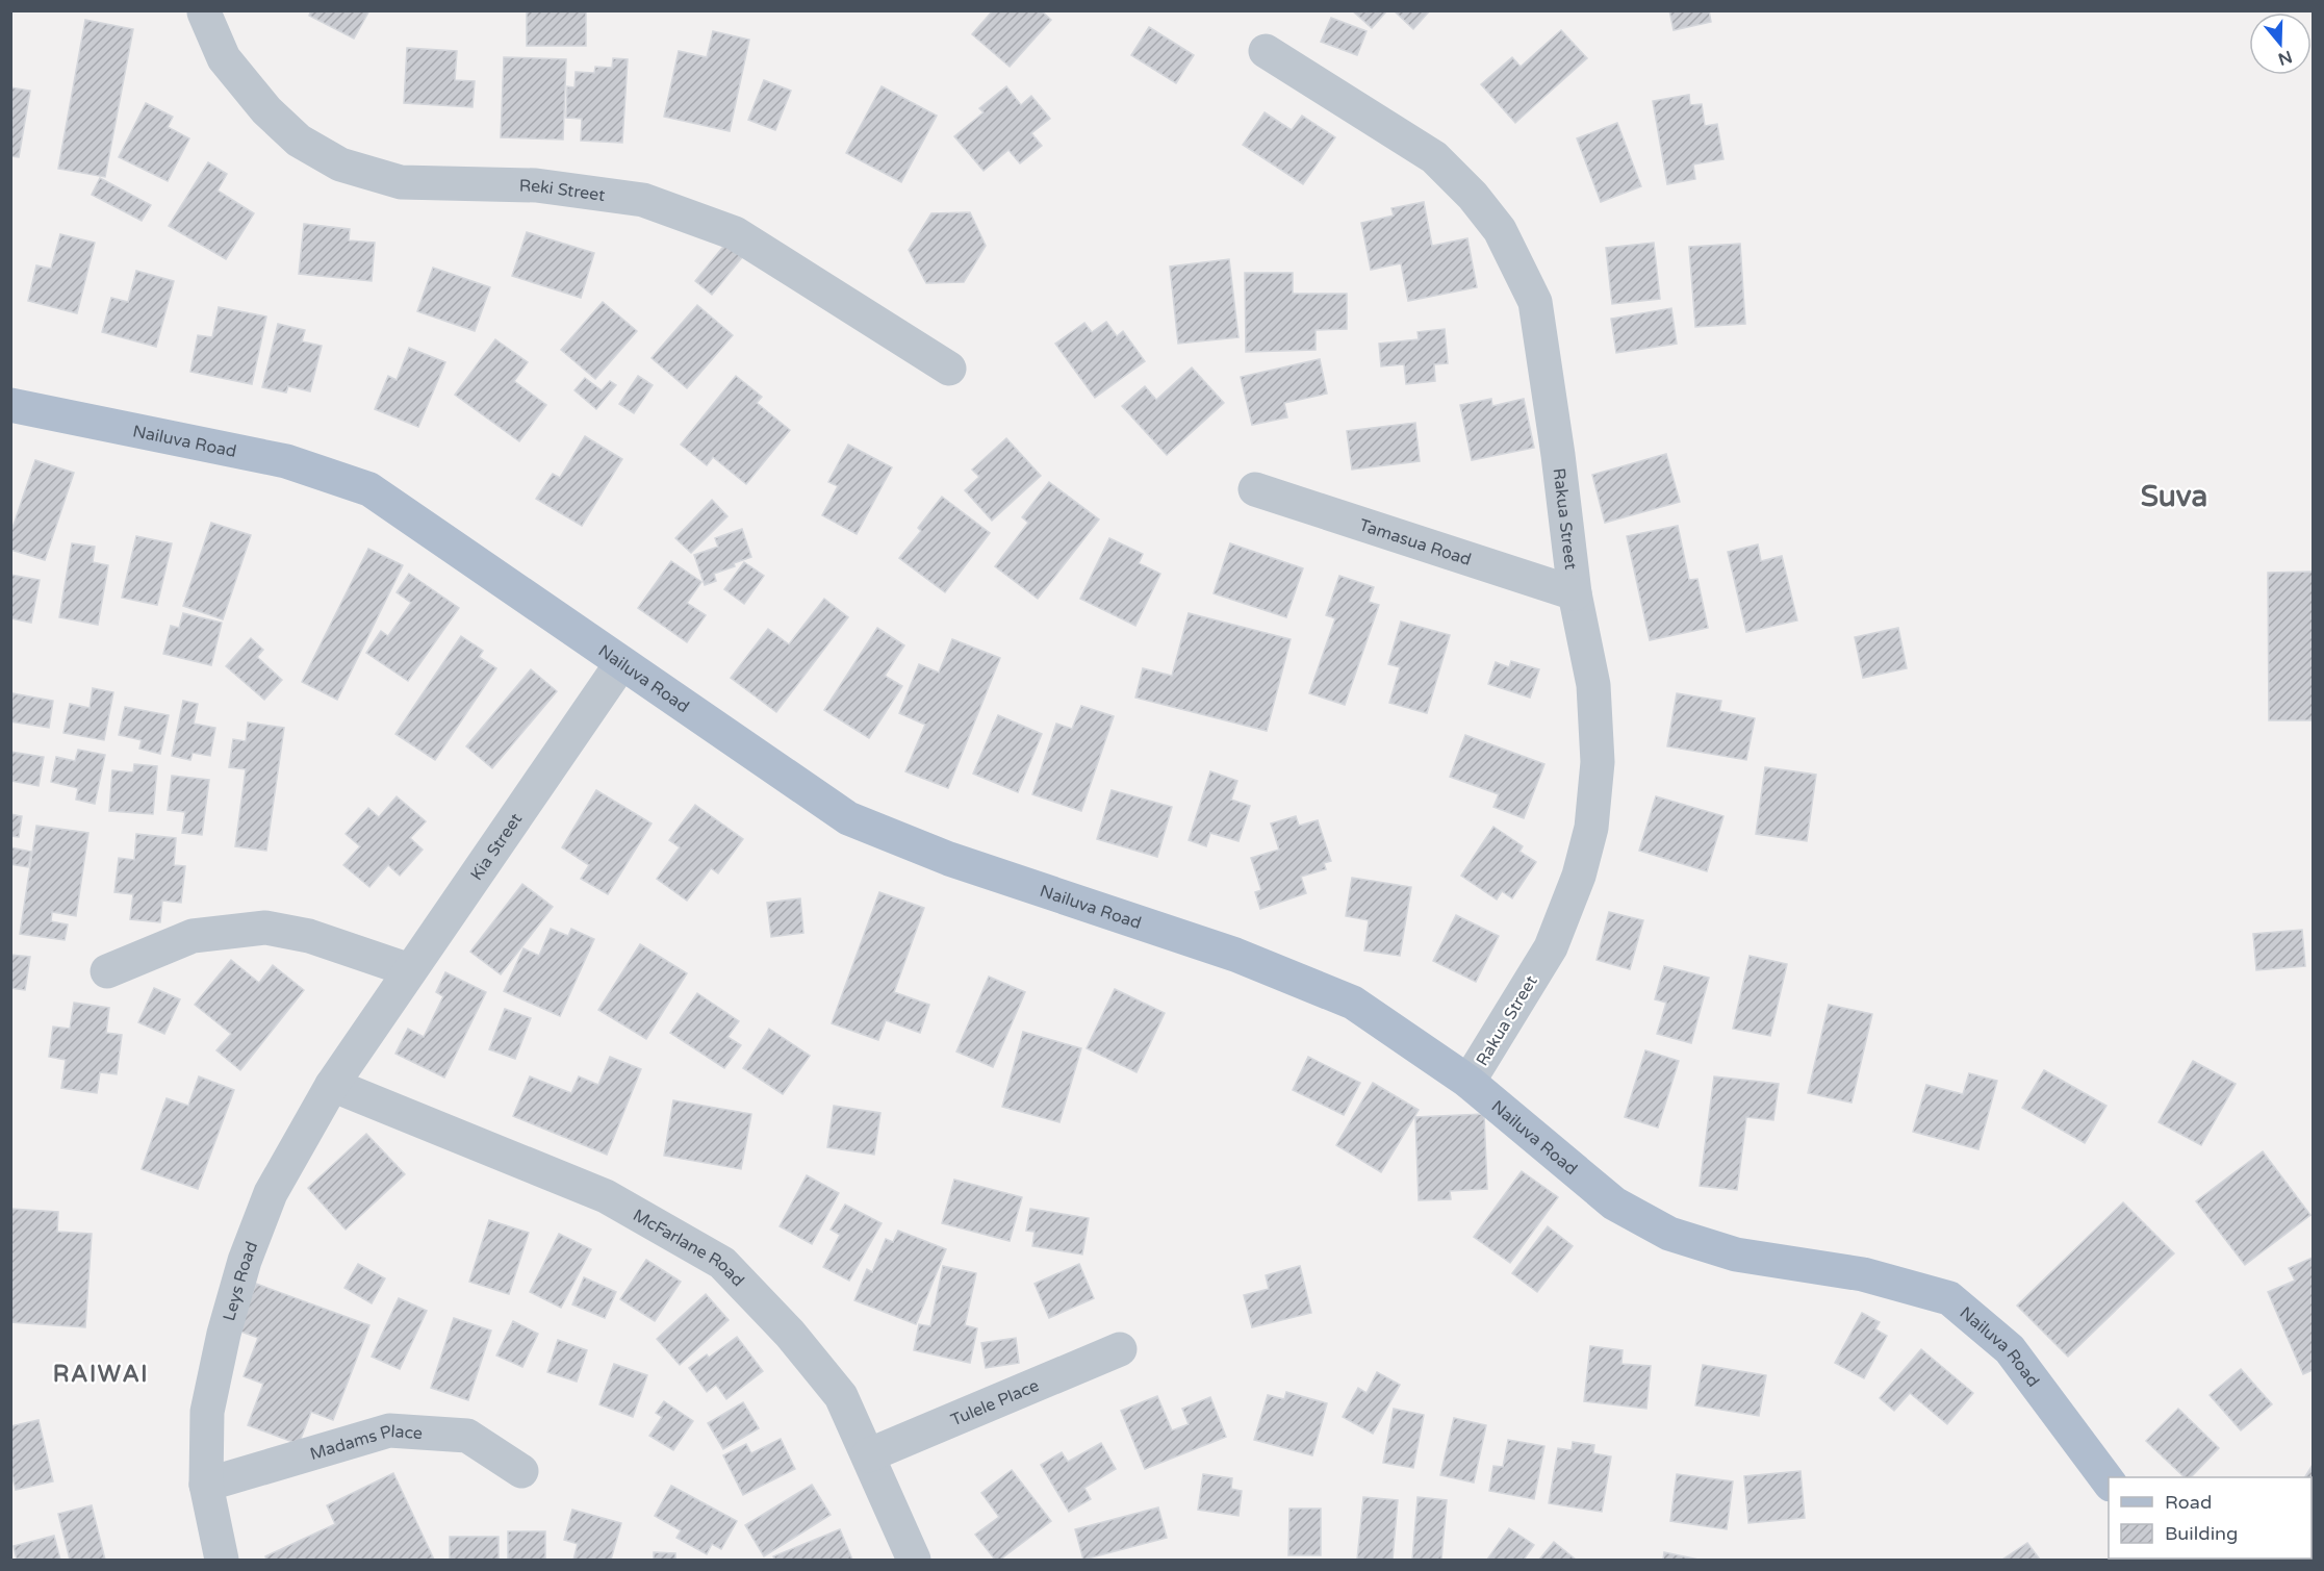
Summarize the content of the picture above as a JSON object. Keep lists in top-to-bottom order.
{
  "streets": {
    "main road": ["Nailuva Road"],
    "street": [
      "Reki Street",
      "Rakua Street",
      "Tamasua Road",
      "Kia Street",
      "McFarlane Road",
      "Leys Road",
      "Tulele Place",
      "Madams Place"
    ]
  },
  "crossings": [
    ["Nailuva Road", "Rakua Street"],
    ["Nailuva Road", "Kia Street"],
    ["Rakua Street", "Tamasua Road"],
    ["Kia Street", "Leys Road"],
    ["McFarlane Road", "Leys Road"],
    ["McFarlane Road", "Tulele Place"],
    ["Leys Road", "Madams Place"]
  ],
  "districts": ["Suva", "RAIWAI"],
  "legend": ["Road", "Building"],
  "north": "bottom"
}
